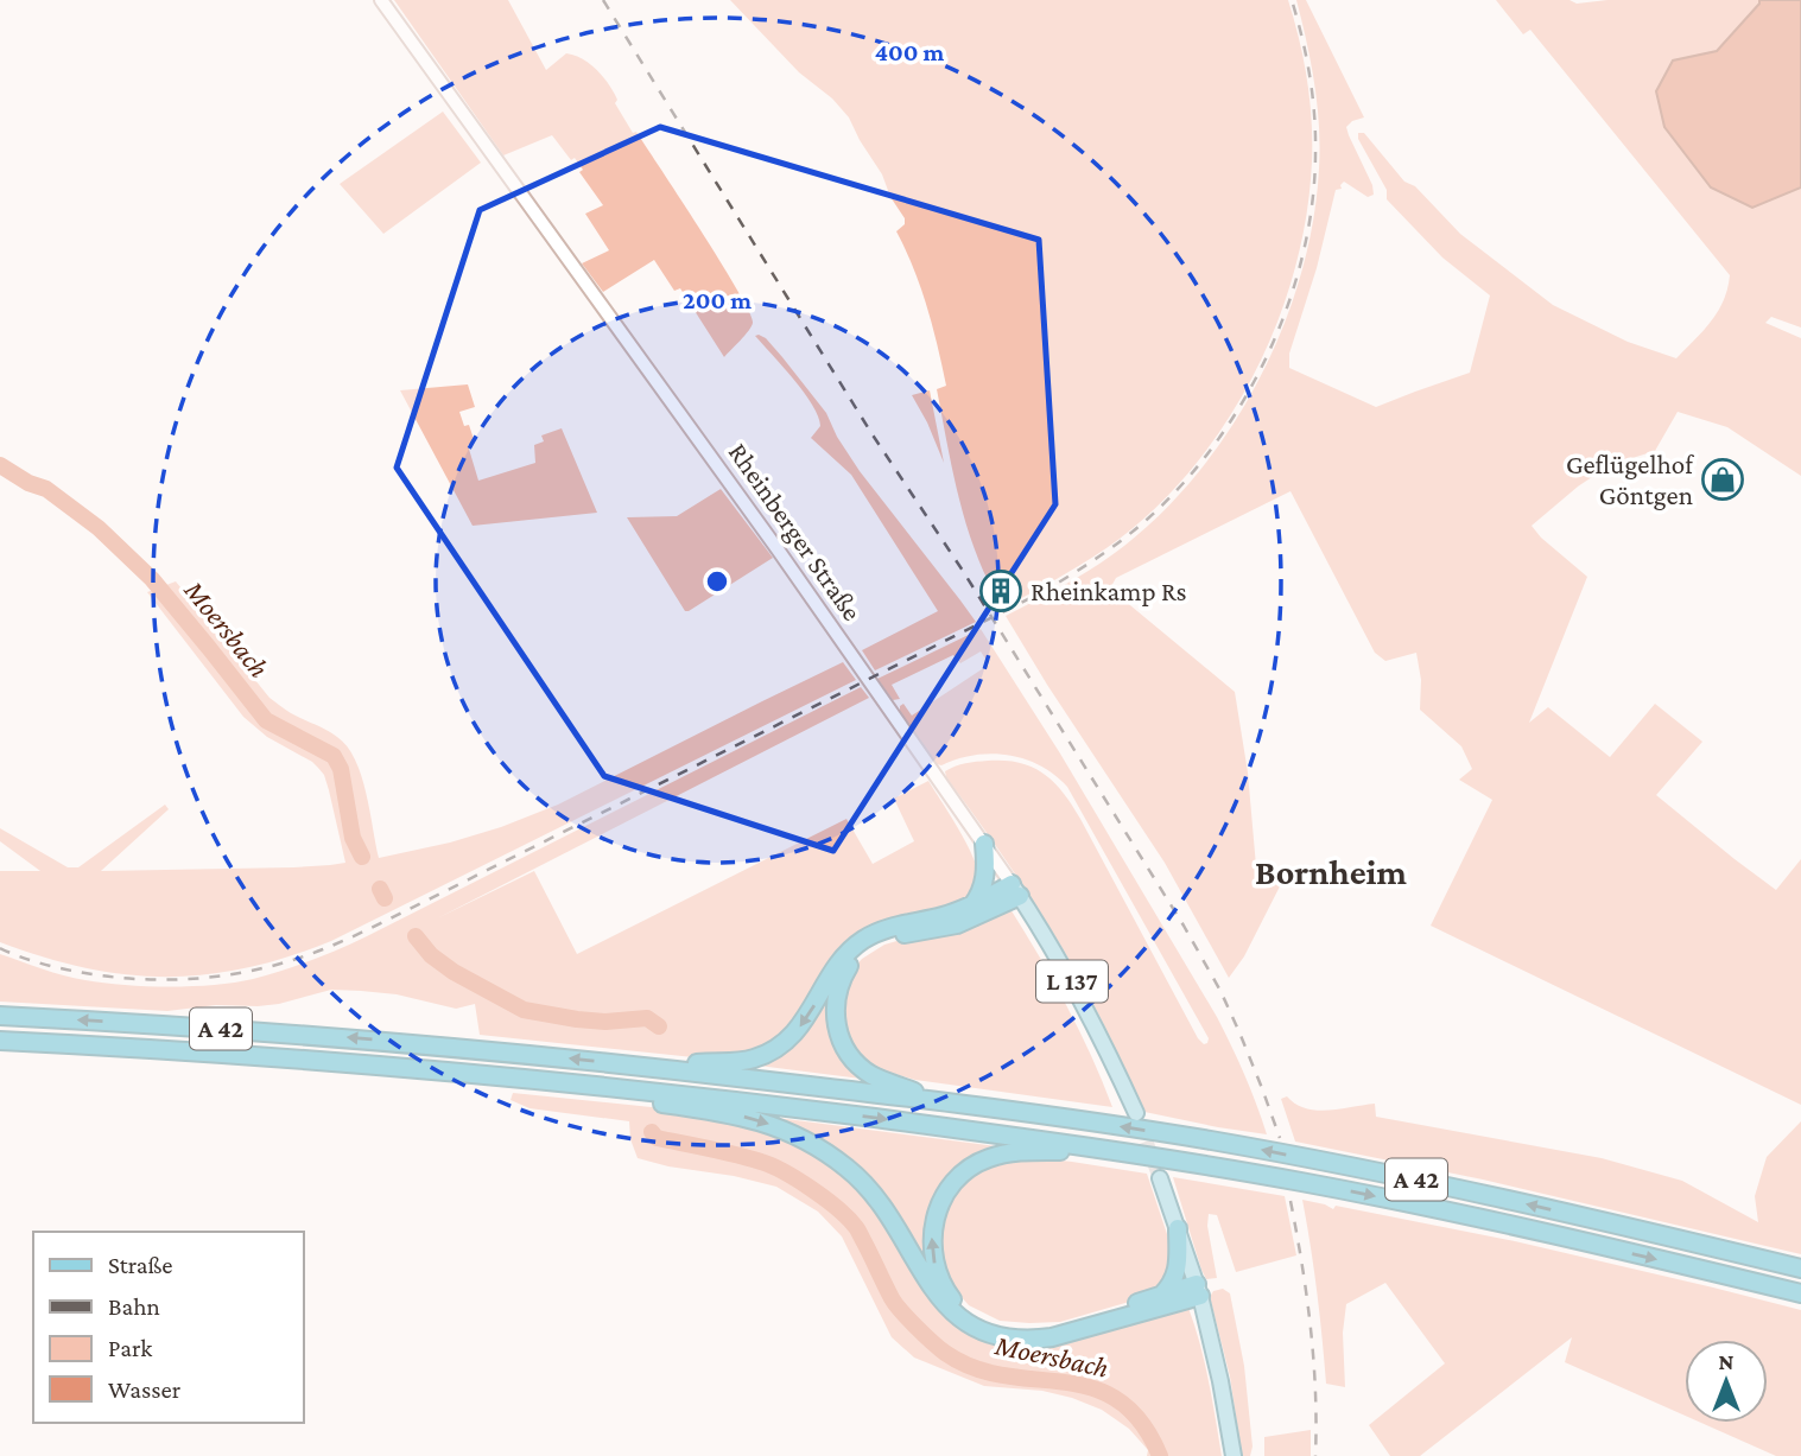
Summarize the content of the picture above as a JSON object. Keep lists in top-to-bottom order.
{
  "streets": {
    "highway": ["A 42"],
    "main road": ["Rheinberger Straße", "L 137"]
  },
  "districts": ["Bornheim"],
  "water": ["Moersbach"],
  "places": {
    "shop": ["Geflügelhof Göntgen"],
    "building": ["Rheinkamp Rs"]
  },
  "legend": [
    "Straße",
    "Bahn",
    "Park",
    "Wasser"
  ],
  "north": "top",
  "rings": ["400 m", "200 m"]
}
